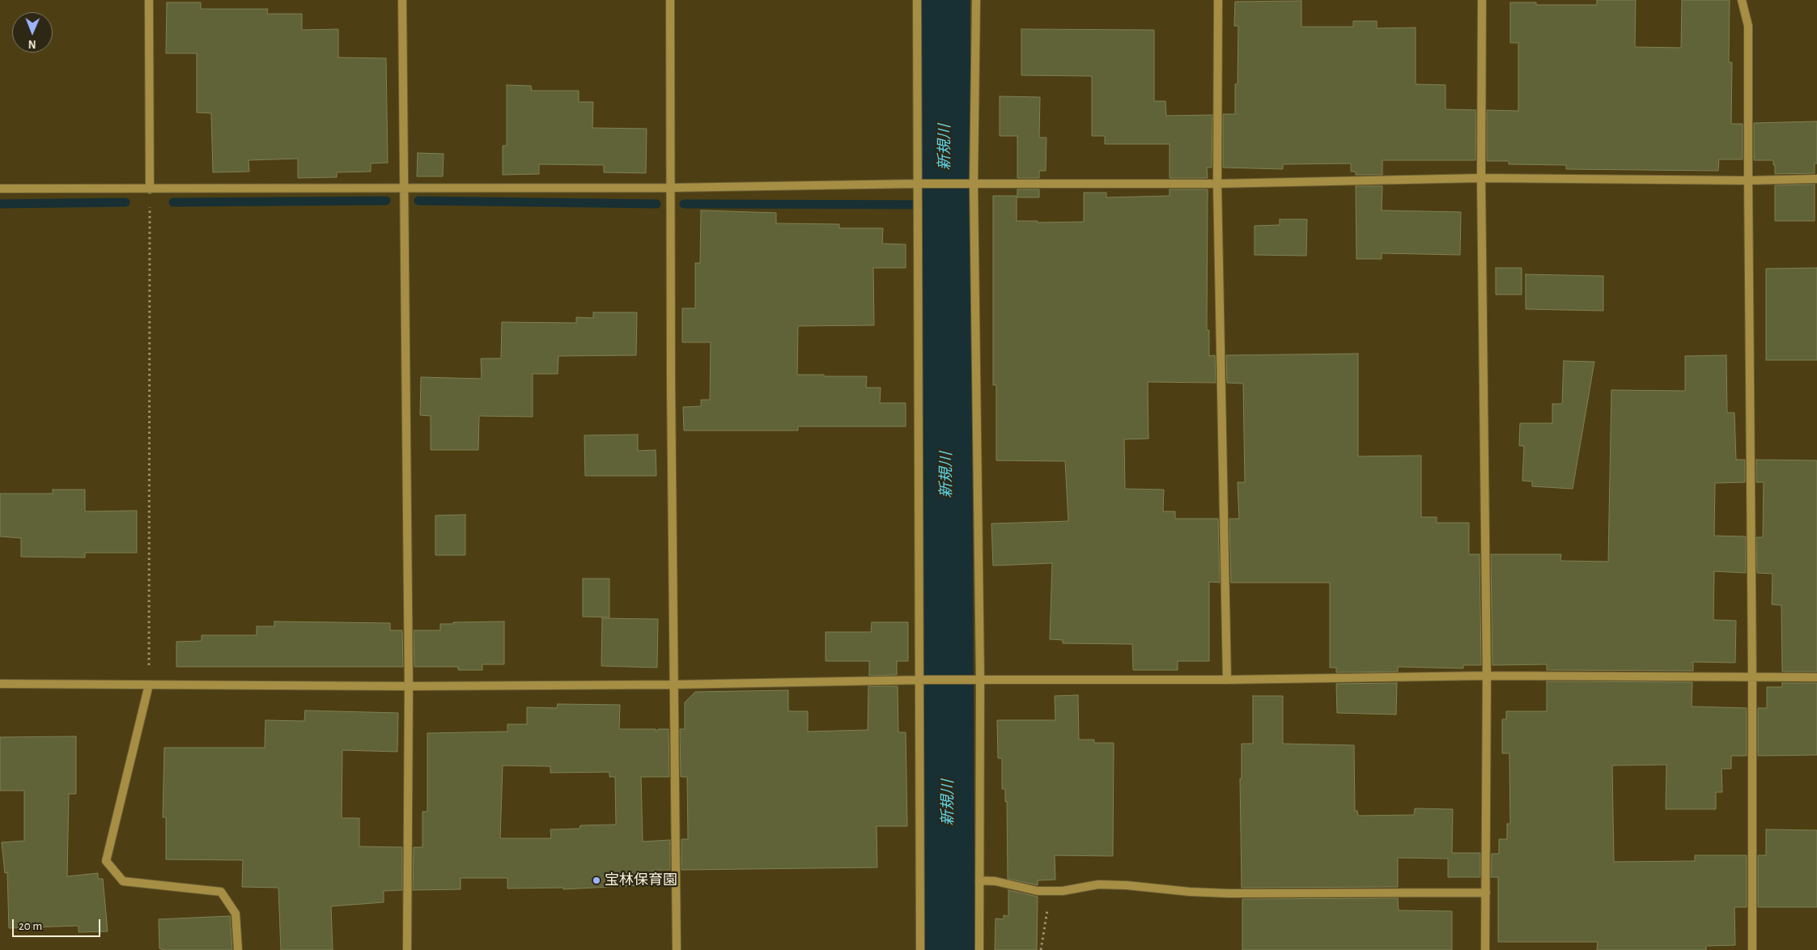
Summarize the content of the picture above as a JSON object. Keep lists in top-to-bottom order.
{
  "water": ["新規川"],
  "places": ["宝林保育園"],
  "scale_bar": "20 m",
  "north": "bottom"
}
